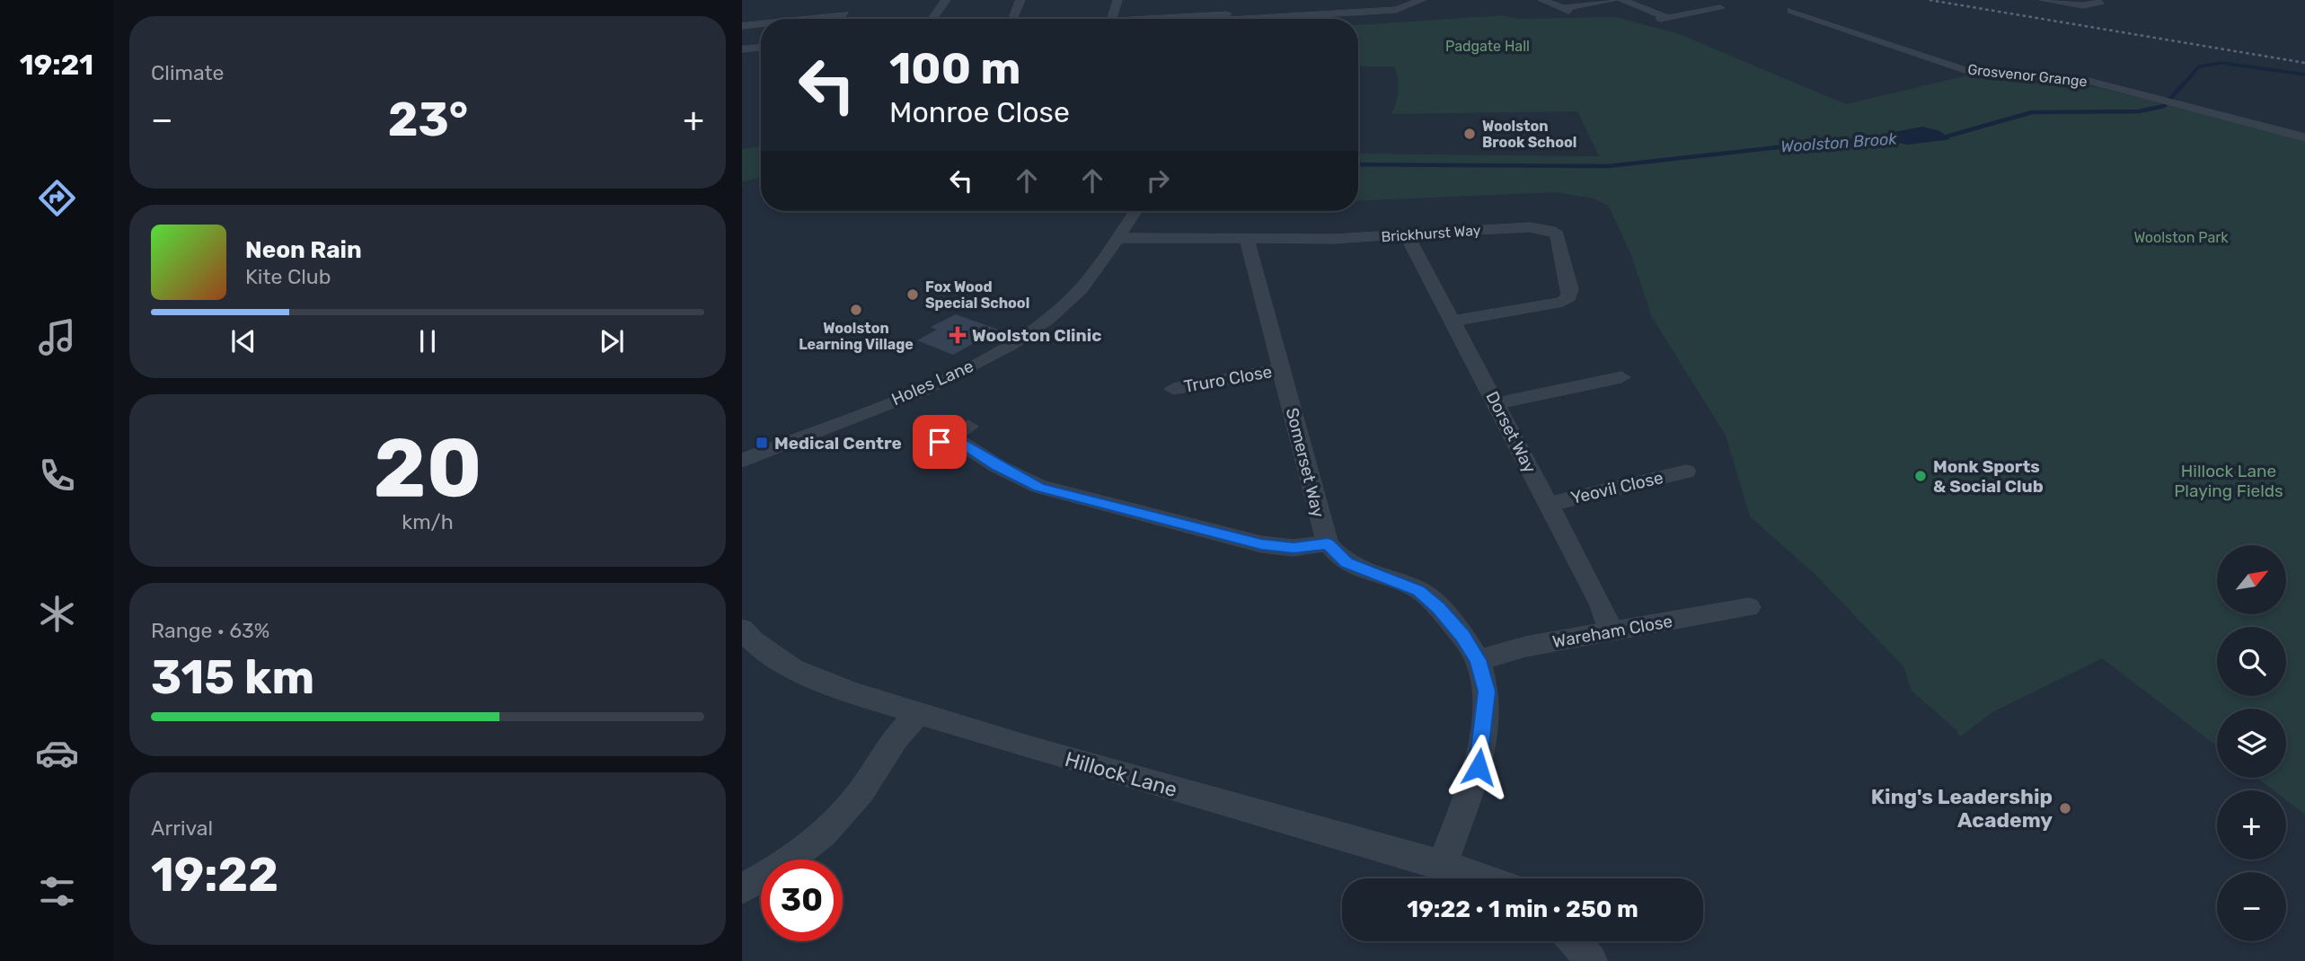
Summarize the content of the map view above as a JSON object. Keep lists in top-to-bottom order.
{
  "streets": {
    "street": [
      "Grosvenor Grange",
      "Brickhurst Way",
      "Truro Close",
      "Holes Lane",
      "Dorset Way",
      "Somerset Way",
      "Yeovil Close",
      "Wareham Close",
      "Hillock Lane"
    ]
  },
  "crossings": [
    ["Brickhurst Way", "Holes Lane"],
    ["Brickhurst Way", "Dorset Way"],
    ["Brickhurst Way", "Somerset Way"],
    ["Truro Close", "Somerset Way"],
    ["Dorset Way", "Yeovil Close"],
    ["Dorset Way", "Wareham Close"]
  ],
  "water": ["Woolston Brook"],
  "parks": ["Padgate Hall", "Woolston Park", "Hillock Lane Playing Fields"],
  "places": {
    "other": [
      "Woolston Brook School",
      "Fox Wood Special School",
      "Woolston Learning Village",
      "Monk Sports & Social Club",
      "King's Leadership Academy"
    ],
    "health": ["Woolston Clinic"],
    "transit": ["Medical Centre"]
  },
  "north": "top right",
  "page": {
    "tabs": "19:21",
    "tile": [
      "Climate",
      ["20", "km/h"],
      ["Range · 63%", "315 km"],
      ["Arrival", "19:22"]
    ],
    "turn": ["100 m", "Monroe Close"],
    "heat": ["−", "23°", "+"],
    "song": ["Neon Rain", "Kite Club"],
    "map_buttons": ["+", "−"],
    "limit": "30",
    "trip": "19:22 · 1 min · 250 m"
  }
}
